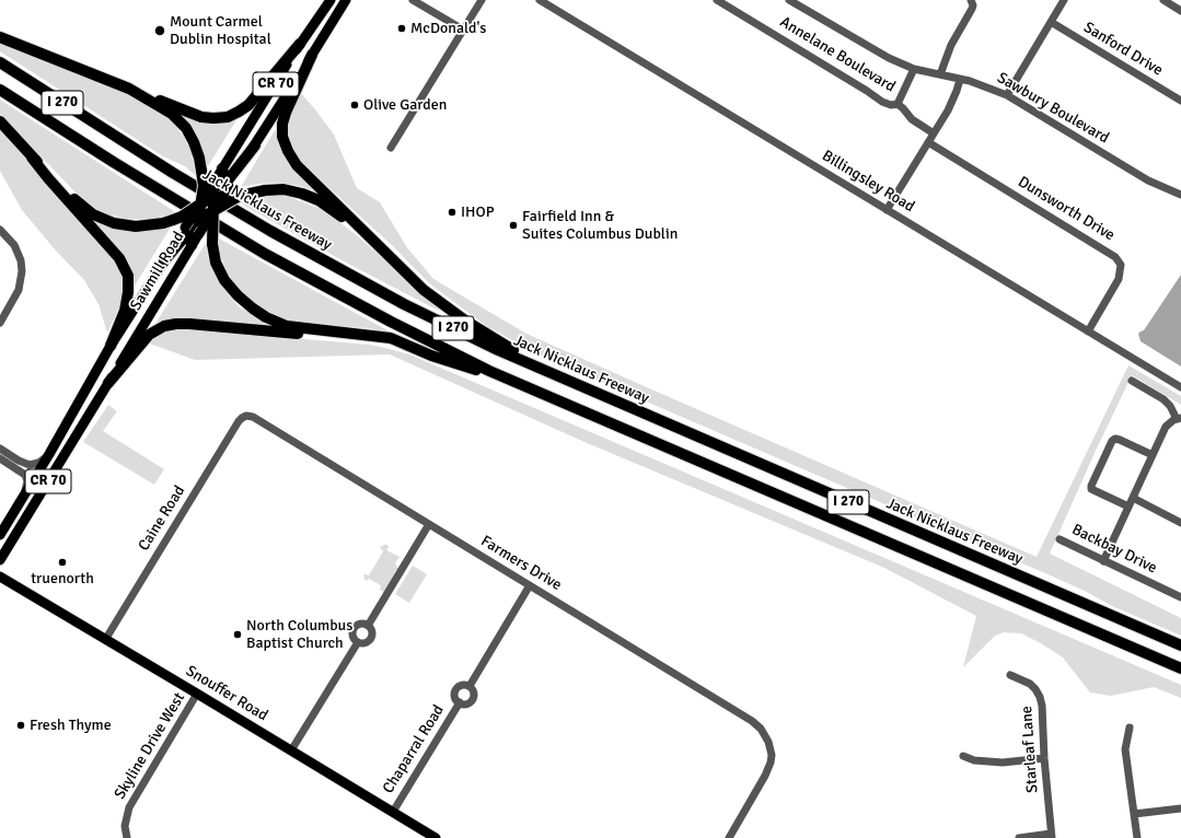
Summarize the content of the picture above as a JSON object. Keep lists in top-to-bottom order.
{
  "streets": {
    "highway": ["I 270", "Jack Nicklaus Freeway"],
    "main road": ["CR 70", "Sawmill Road", "Snouffer Road"],
    "street": [
      "Sanford Drive",
      "Annelane Boulevard",
      "Sawbury Boulevard",
      "Billingsley Road",
      "Dunsworth Drive",
      "Caine Road",
      "Backbay Drive",
      "Farmers Drive",
      "Skyline Drive West",
      "Chaparral Road",
      "Starleaf Lane"
    ]
  },
  "crossings": [
    ["Annelane Boulevard", "Sawbury Boulevard"],
    ["Billingsley Road", "Dunsworth Drive"],
    ["Caine Road", "Farmers Drive"],
    ["Caine Road", "Snouffer Road"],
    ["Farmers Drive", "Chaparral Road"],
    ["Snouffer Road", "Skyline Drive West"],
    ["Snouffer Road", "Chaparral Road"]
  ],
  "places": [
    "McDonald's",
    "Mount Carmel Dublin Hospital",
    "Olive Garden",
    "IHOP",
    "Fairfield Inn & Suites Columbus Dublin",
    "truenorth",
    "North Columbus Baptist Church",
    "Fresh Thyme"
  ]
}
